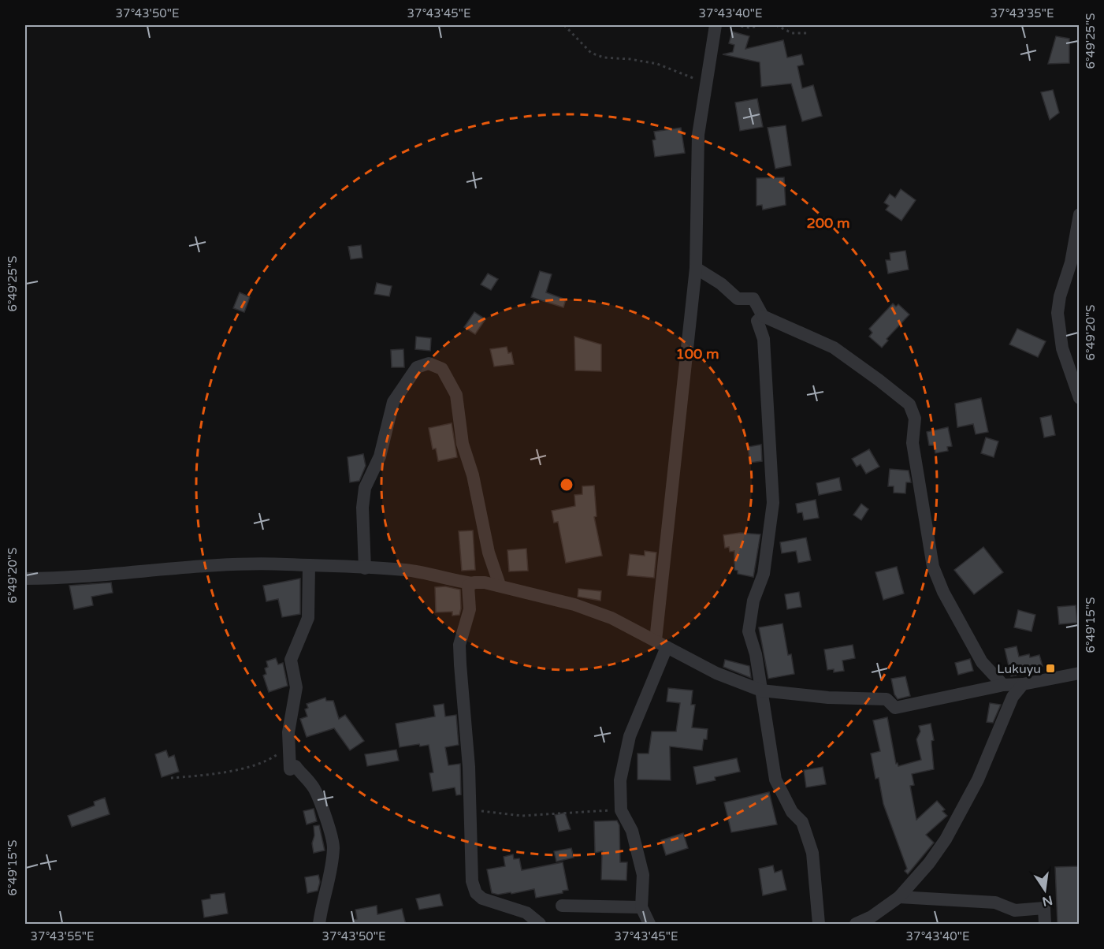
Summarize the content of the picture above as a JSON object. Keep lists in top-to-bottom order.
{
  "places": {
    "transit": ["Lukuyu"]
  },
  "north": "bottom",
  "coordinates": [
    "37°43'50\"E",
    "37°43'45\"E",
    "37°43'40\"E",
    "37°43'35\"E",
    "6°49'25\"S",
    "6°49'20\"S",
    "6°49'15\"S",
    "37°43'55\"E"
  ],
  "rings": ["200 m", "100 m"]
}
